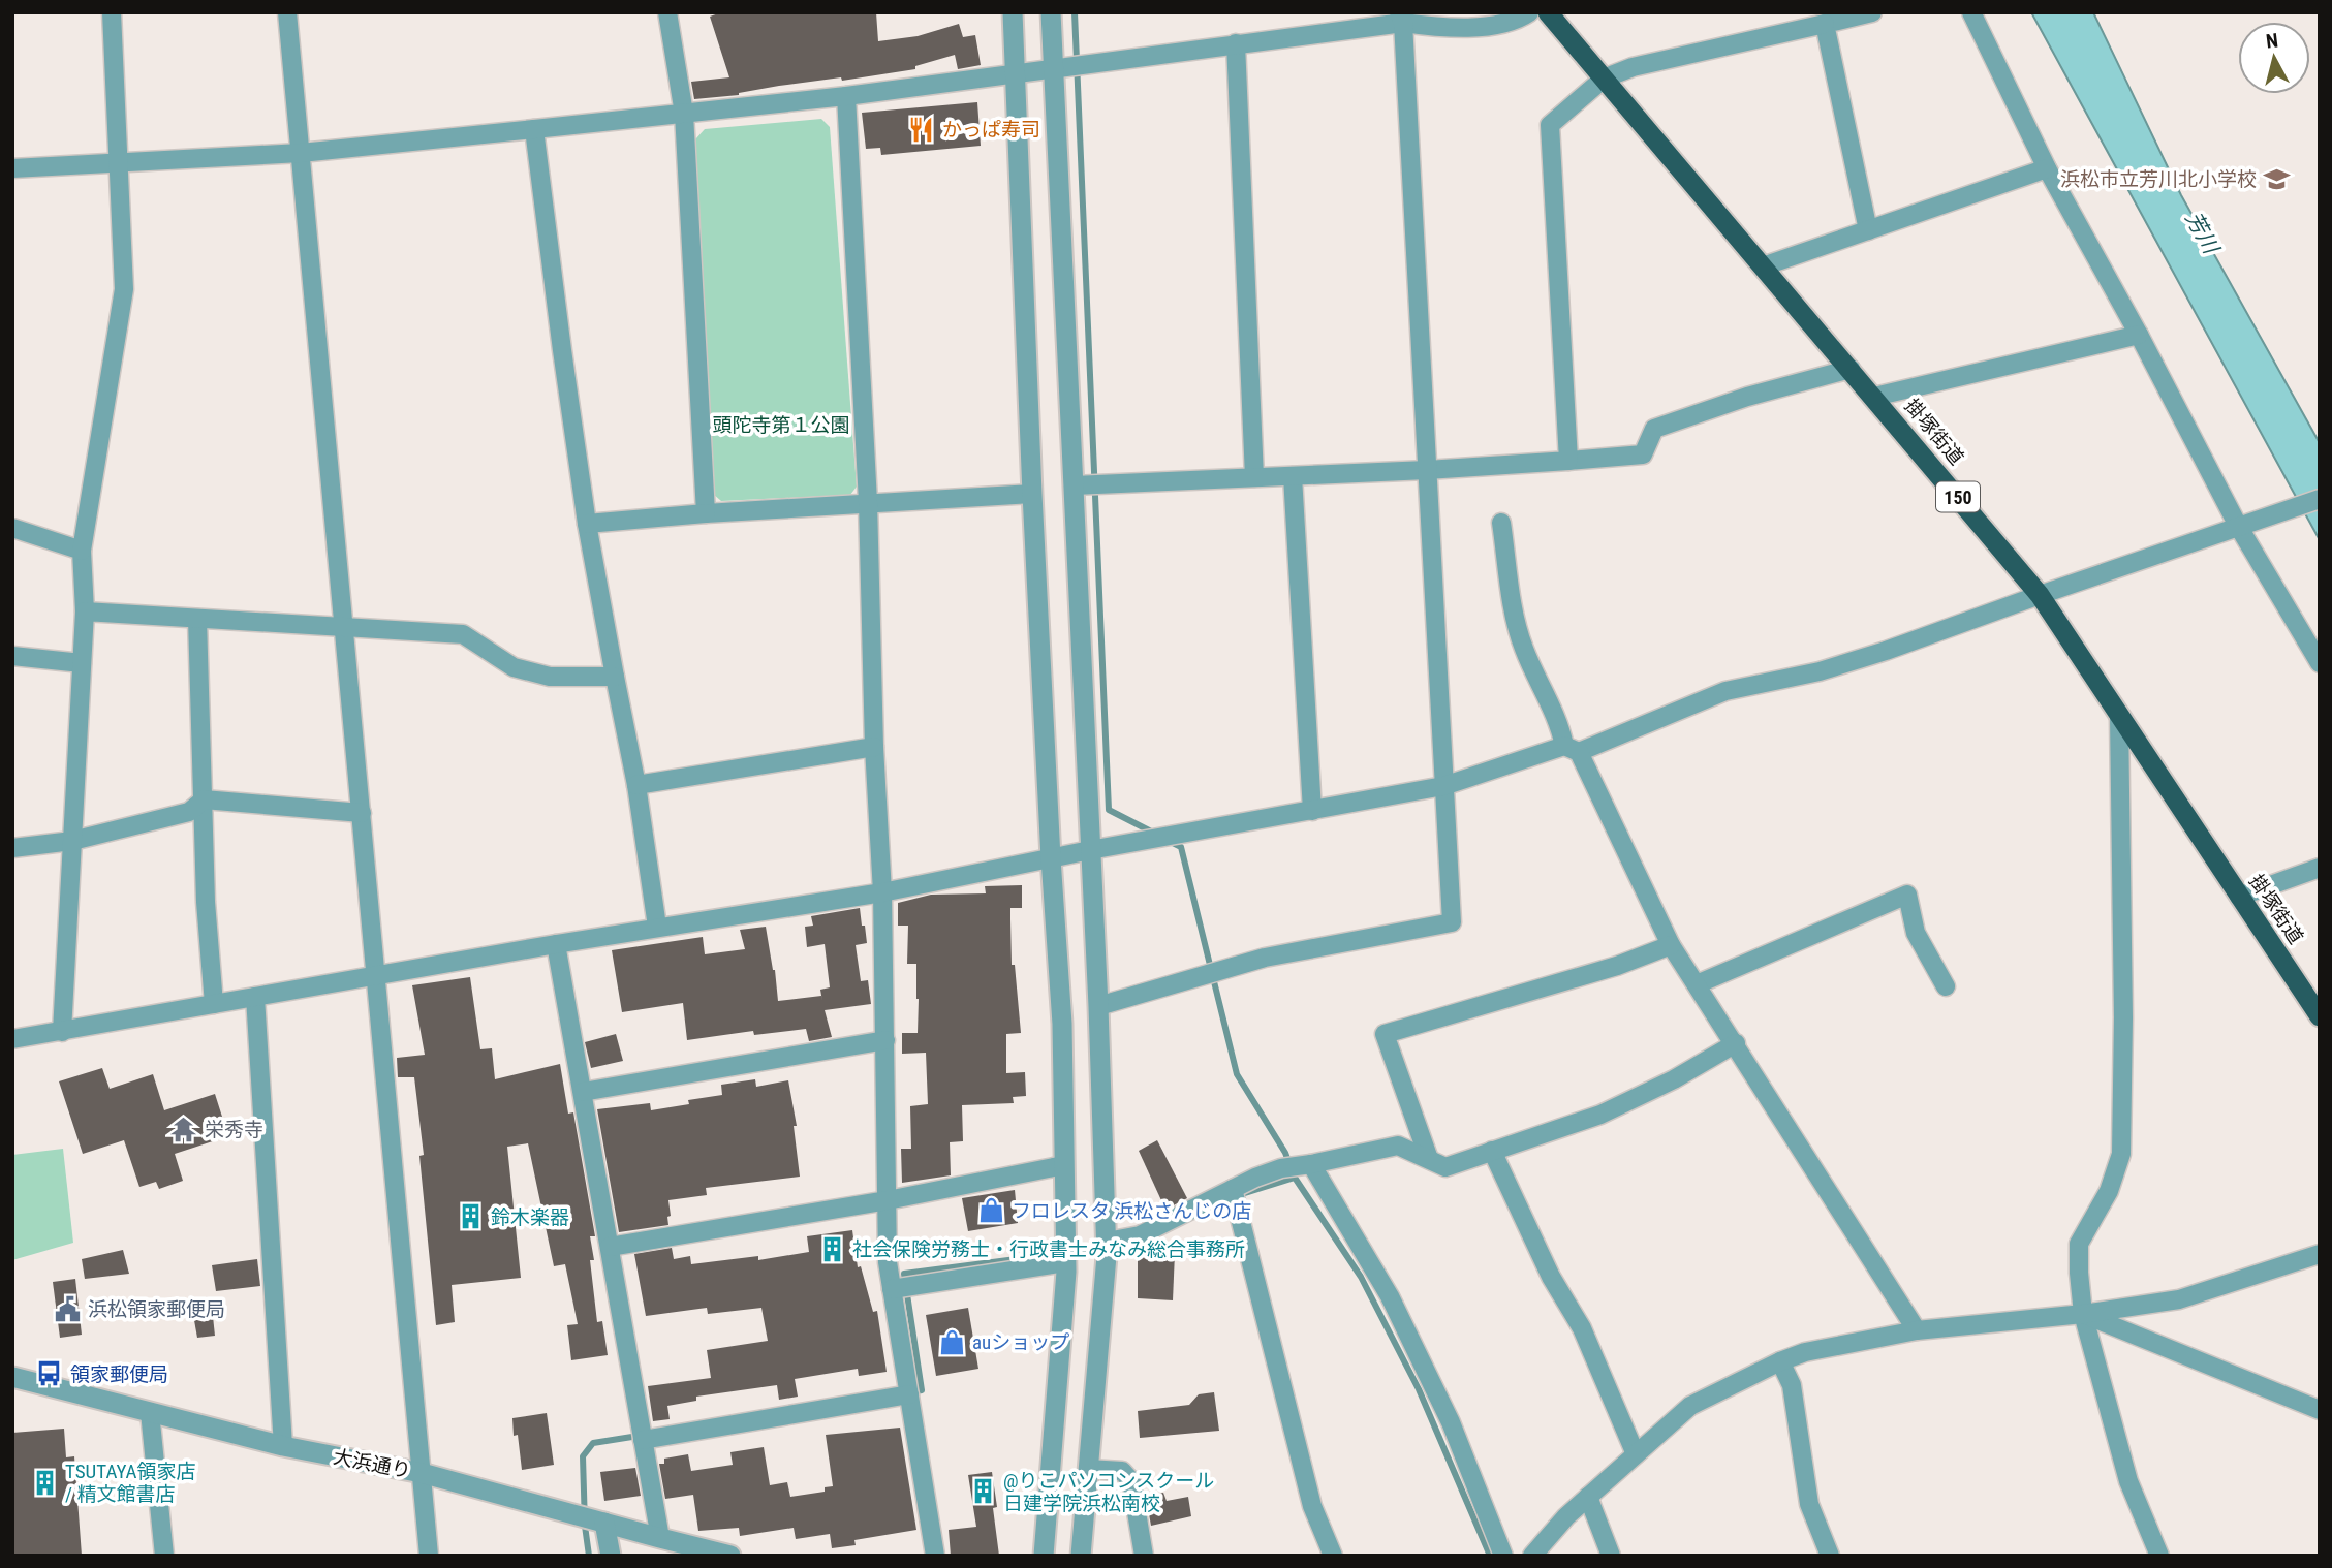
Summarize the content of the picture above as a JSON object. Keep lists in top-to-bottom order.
{
  "streets": {
    "highway": ["掛塚街道", "150"],
    "street": ["大浜通り"]
  },
  "water": ["芳川"],
  "parks": ["頭陀寺第１公園"],
  "places": {
    "restaurant": ["かっぱ寿司"],
    "school or university": ["浜松市立芳川北小学校"],
    "temple": ["栄秀寺"],
    "shop": ["フロレスタ 浜松さんじの店", "auショップ"],
    "building": [
      "鈴木楽器",
      "社会保険労務士・行政書士みなみ総合事務所",
      "TSUTAYA領家店 / 精文館書店",
      "@りこパソコンスクール 日建学院浜松南校"
    ],
    "public building": ["浜松領家郵便局"],
    "bus stop": ["領家郵便局"]
  },
  "north": "top"
}
